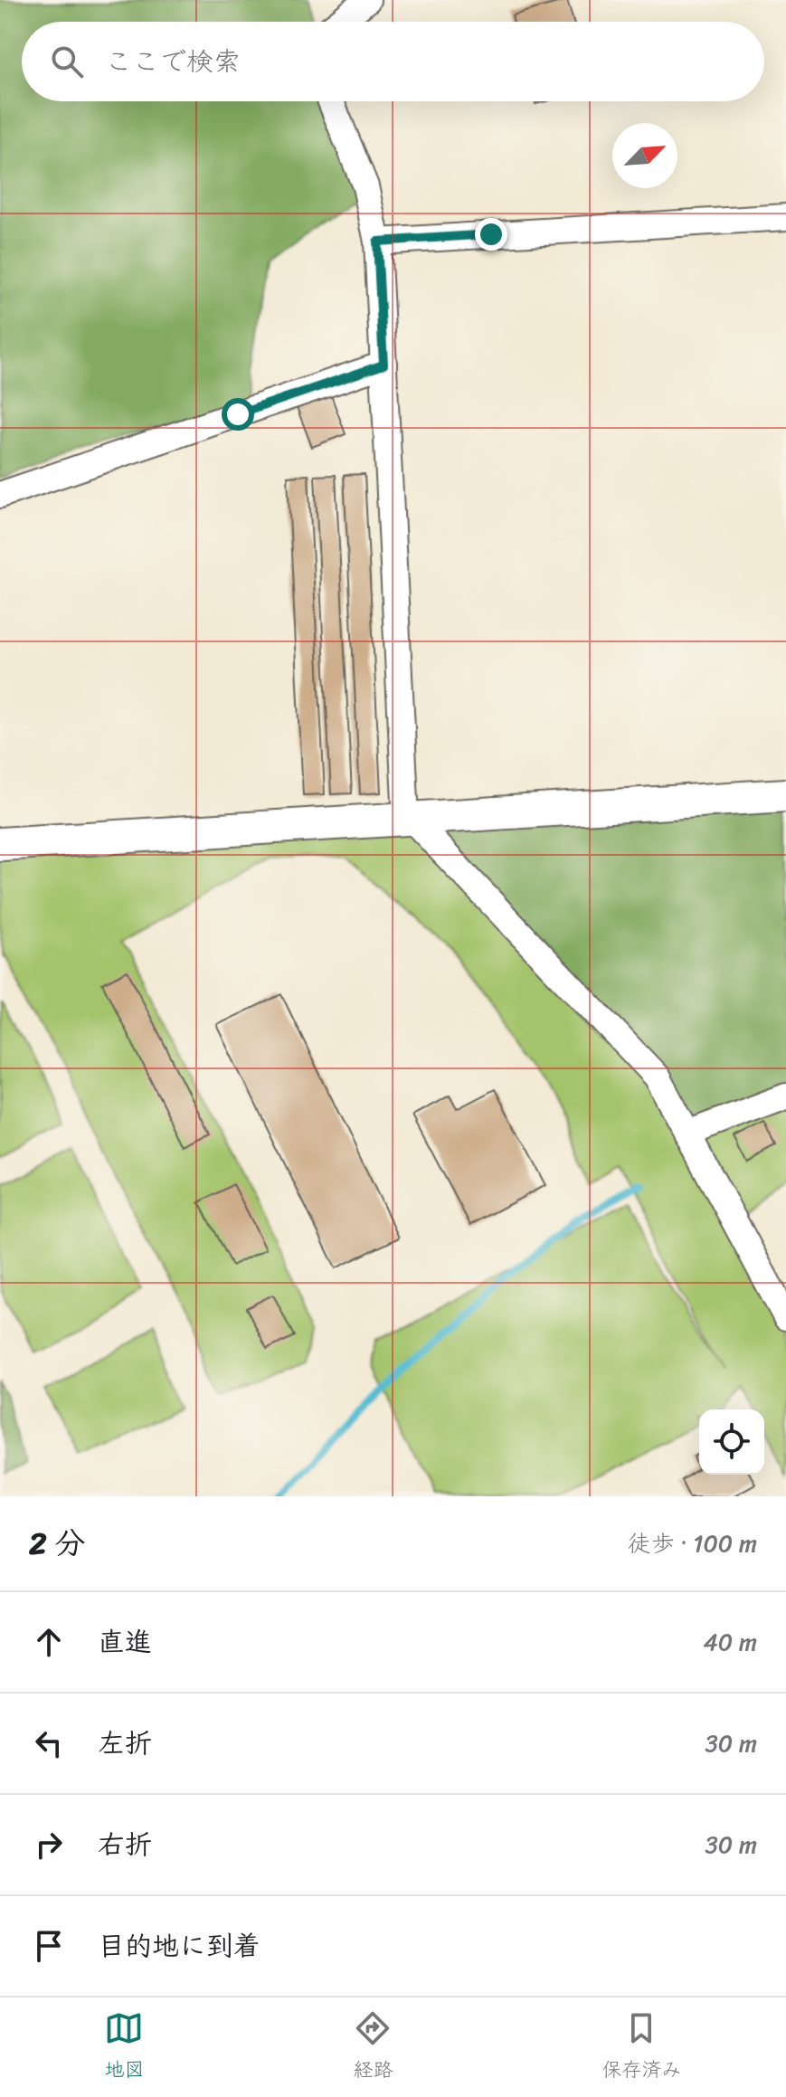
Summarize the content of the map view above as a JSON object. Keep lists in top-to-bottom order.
{
  "north": "top right",
  "page": {
    "search": "ここで検索",
    "heading": ["2 分", "徒歩 · 100 m"],
    "list": [
      ["直進", "40 m"],
      ["左折", "30 m"],
      ["右折", "30 m"],
      "目的地に到着"
    ],
    "nav": ["地図", "経路", "保存済み"]
  }
}
